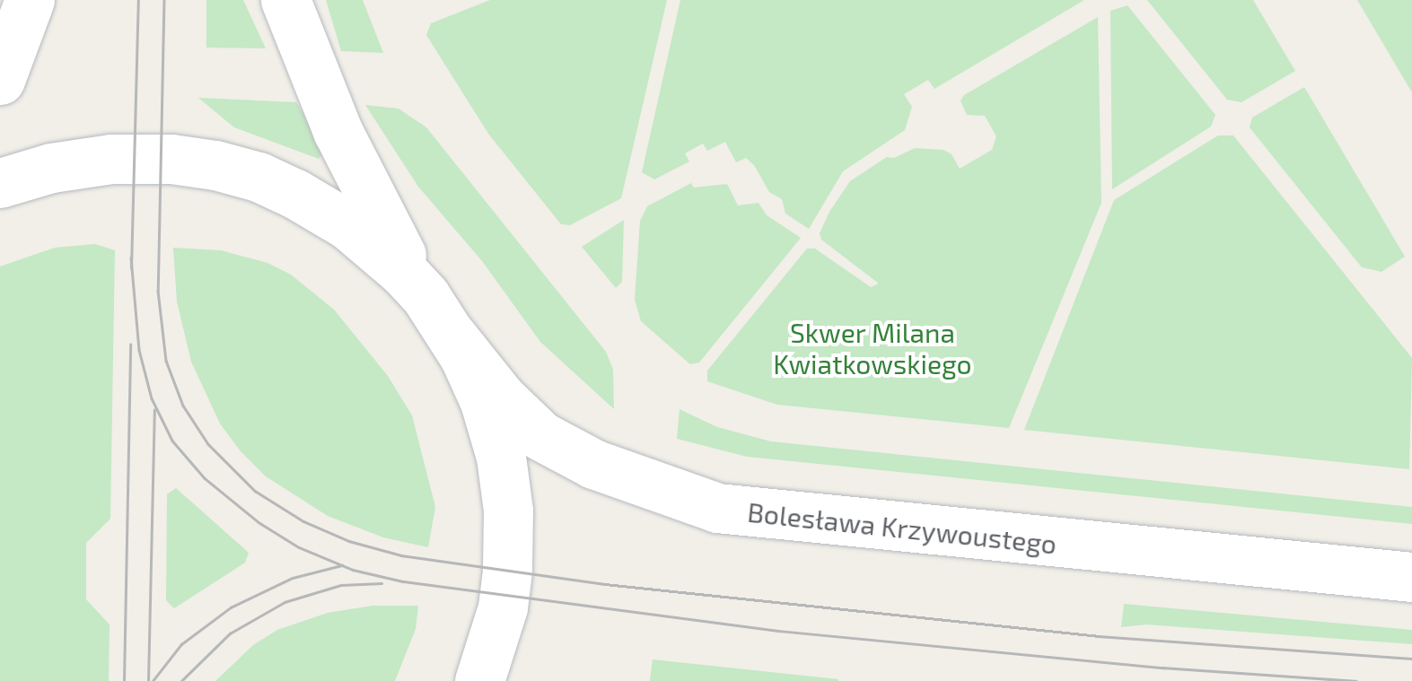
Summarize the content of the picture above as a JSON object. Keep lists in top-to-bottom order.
{
  "streets": {
    "main road": ["Bolesława Krzywoustego"]
  },
  "parks": ["Skwer Milana Kwiatkowskiego"]
}
